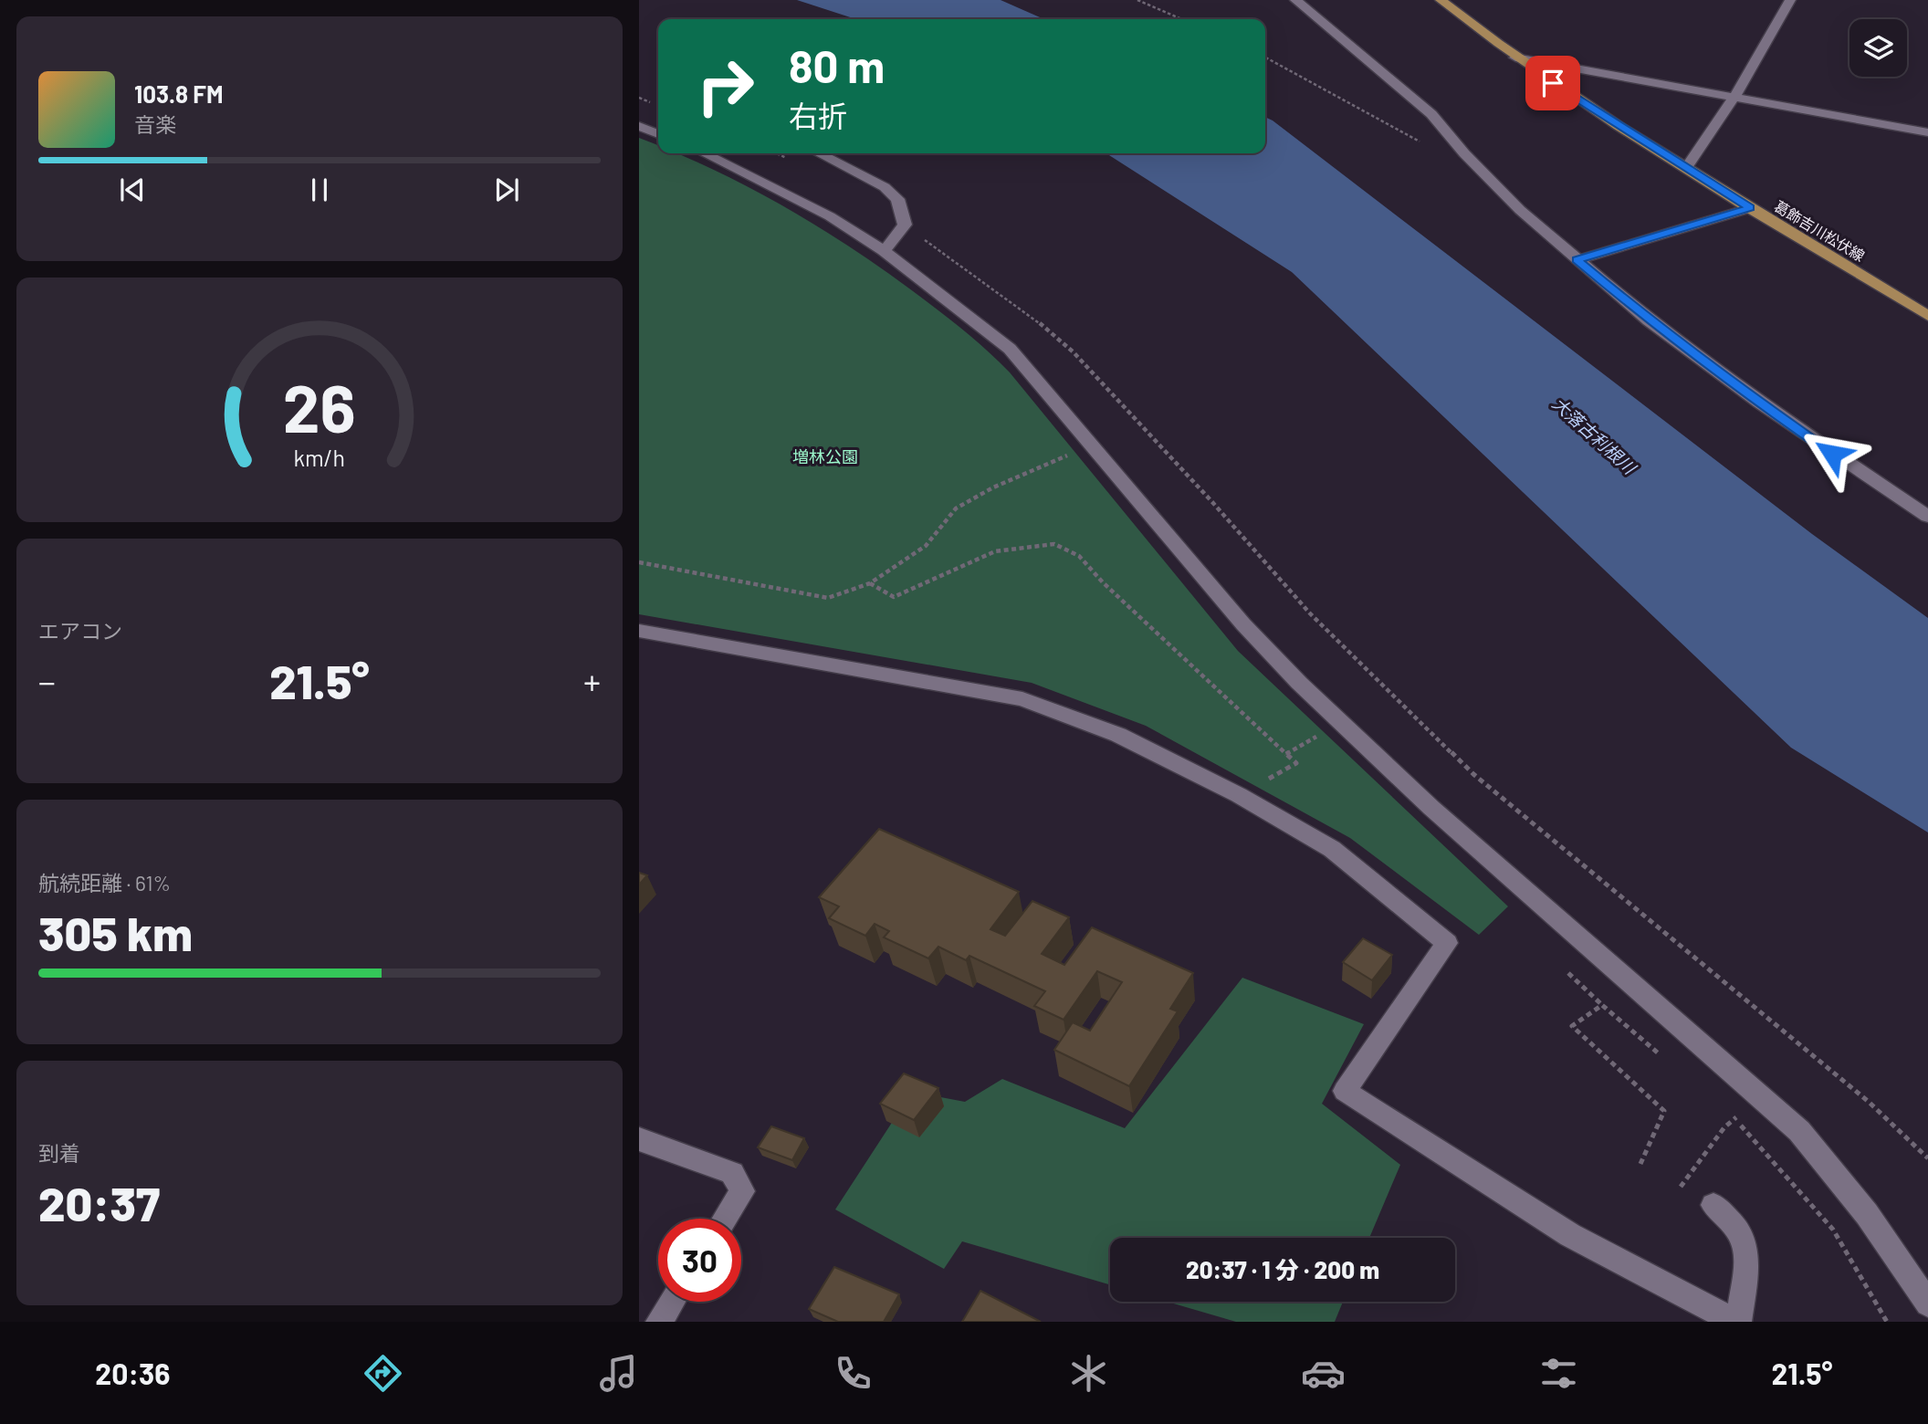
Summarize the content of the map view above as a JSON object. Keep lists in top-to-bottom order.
{
  "streets": {
    "main road": ["葛飾吉川松伏線"]
  },
  "water": ["大落古利根川"],
  "parks": ["増林公園"],
  "page": {
    "turn": ["80 m", "右折"],
    "song": ["103.8 FM", "音楽"],
    "tile": [
      "エアコン",
      ["航続距離 · 61%", "305 km"],
      ["到着", "20:37"]
    ],
    "heat": ["−", "21.5°", "+"],
    "limit": "30",
    "trip": "20:37 · 1 分 · 200 m",
    "tabs": ["20:36", "21.5°"],
    "gauge": ["26", "km/h"]
  }
}
